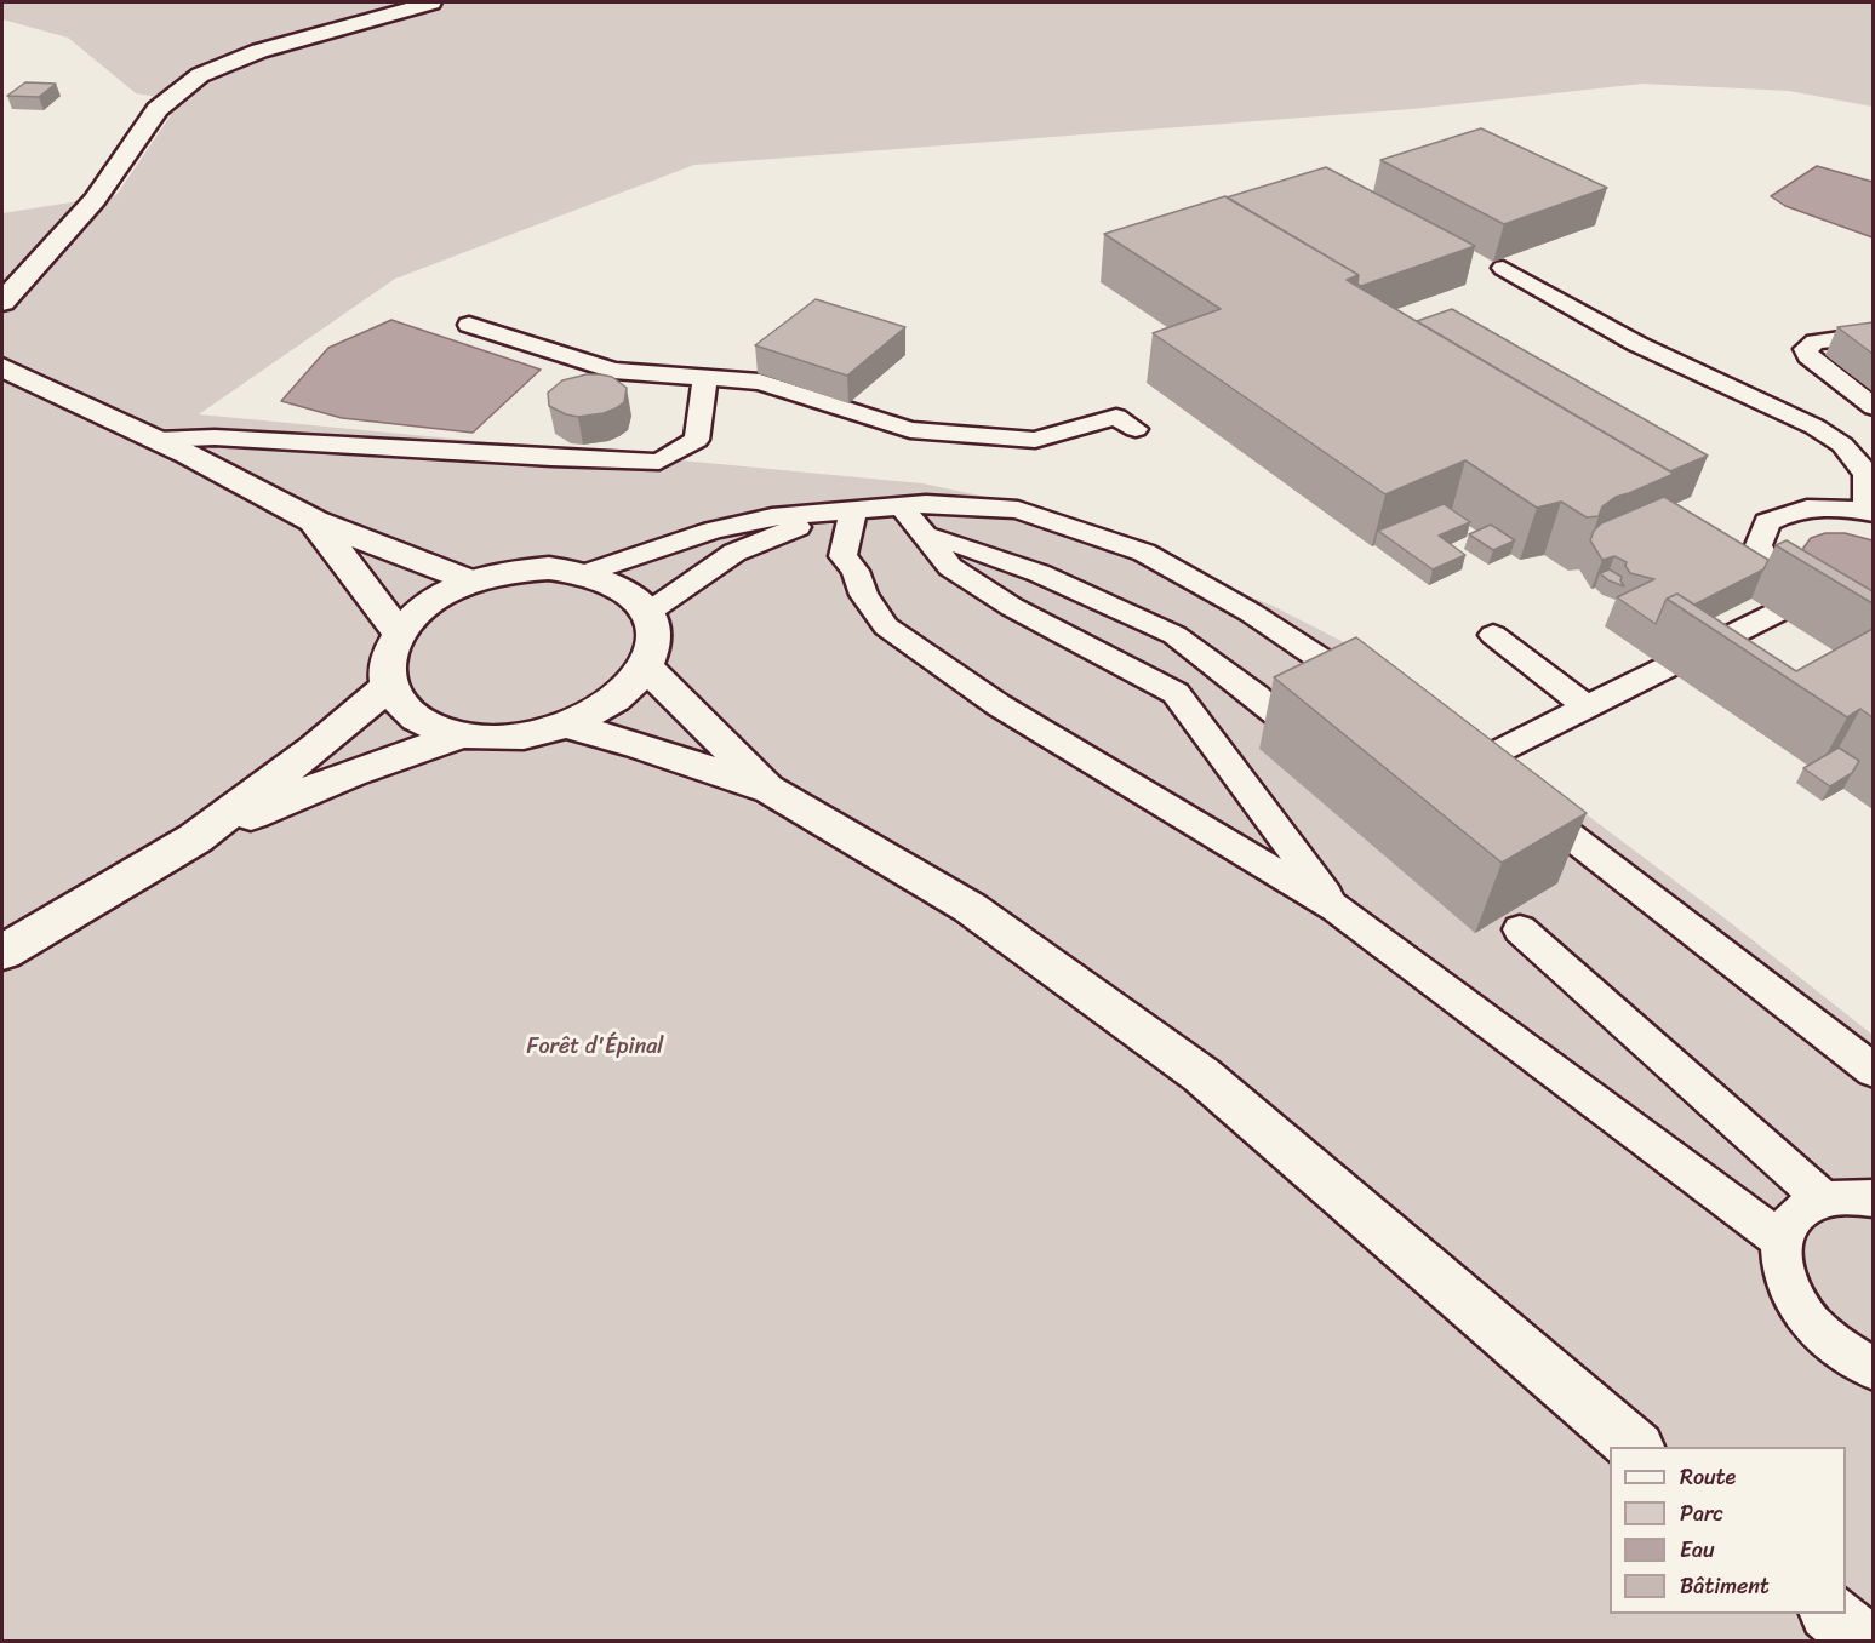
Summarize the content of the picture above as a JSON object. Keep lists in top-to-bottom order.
{
  "parks": ["Forêt d'Épinal"],
  "legend": [
    "Route",
    "Parc",
    "Eau",
    "Bâtiment"
  ]
}
